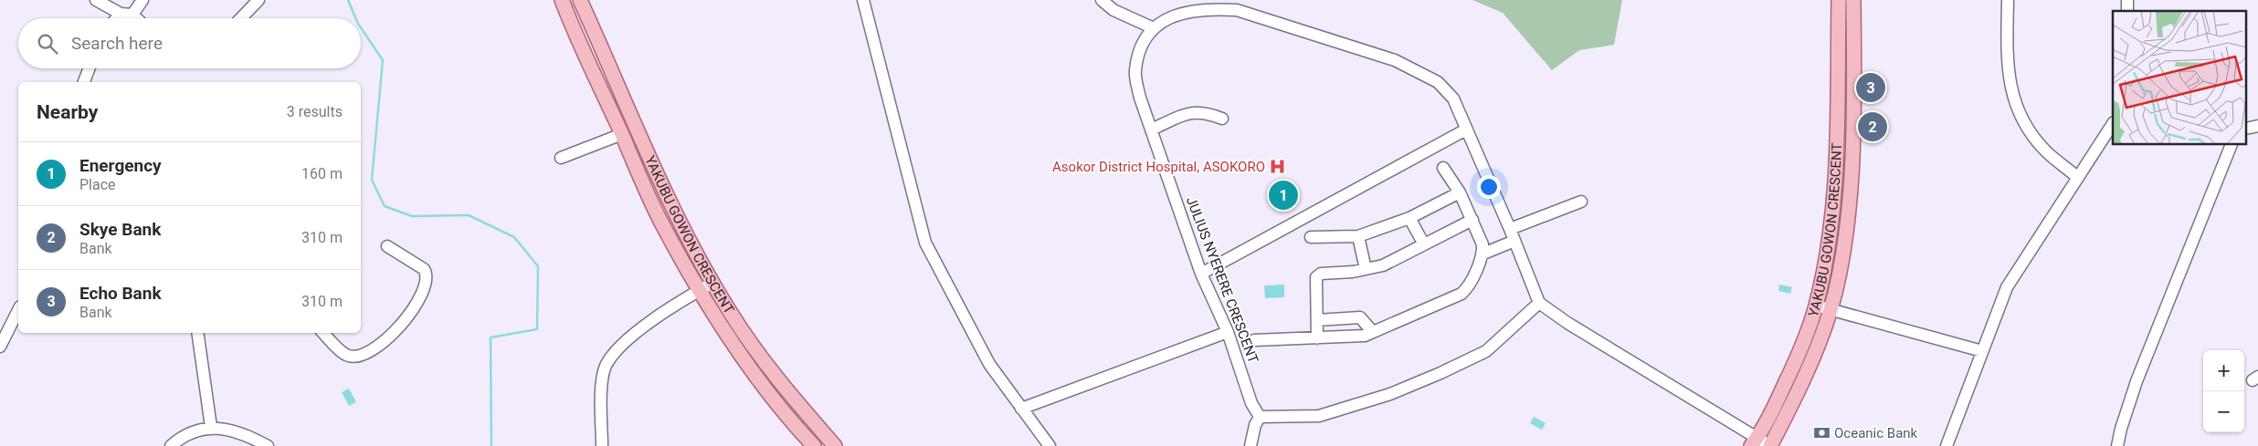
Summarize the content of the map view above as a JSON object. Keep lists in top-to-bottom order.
{
  "streets": {
    "main road": ["YAKUBU GOWON CRESCENT"],
    "street": ["JULIUS NYERERE CRESCENT"]
  },
  "places": {
    "hospital": ["Asokor District Hospital, ASOKORO"],
    "bank": ["Oceanic Bank"]
  },
  "page": {
    "search": "Search here",
    "pins": ["3", "2", "1"],
    "heading": ["Nearby", "3 results"],
    "list": [
      {
        "mark": "1",
        "name": "Energency",
        "note": "Place",
        "value": "160 m"
      },
      {
        "mark": "2",
        "name": "Skye Bank",
        "note": "Bank",
        "value": "310 m"
      },
      {
        "mark": "3",
        "name": "Echo Bank",
        "note": "Bank",
        "value": "310 m"
      }
    ],
    "map_buttons": ["+", "−"]
  }
}
